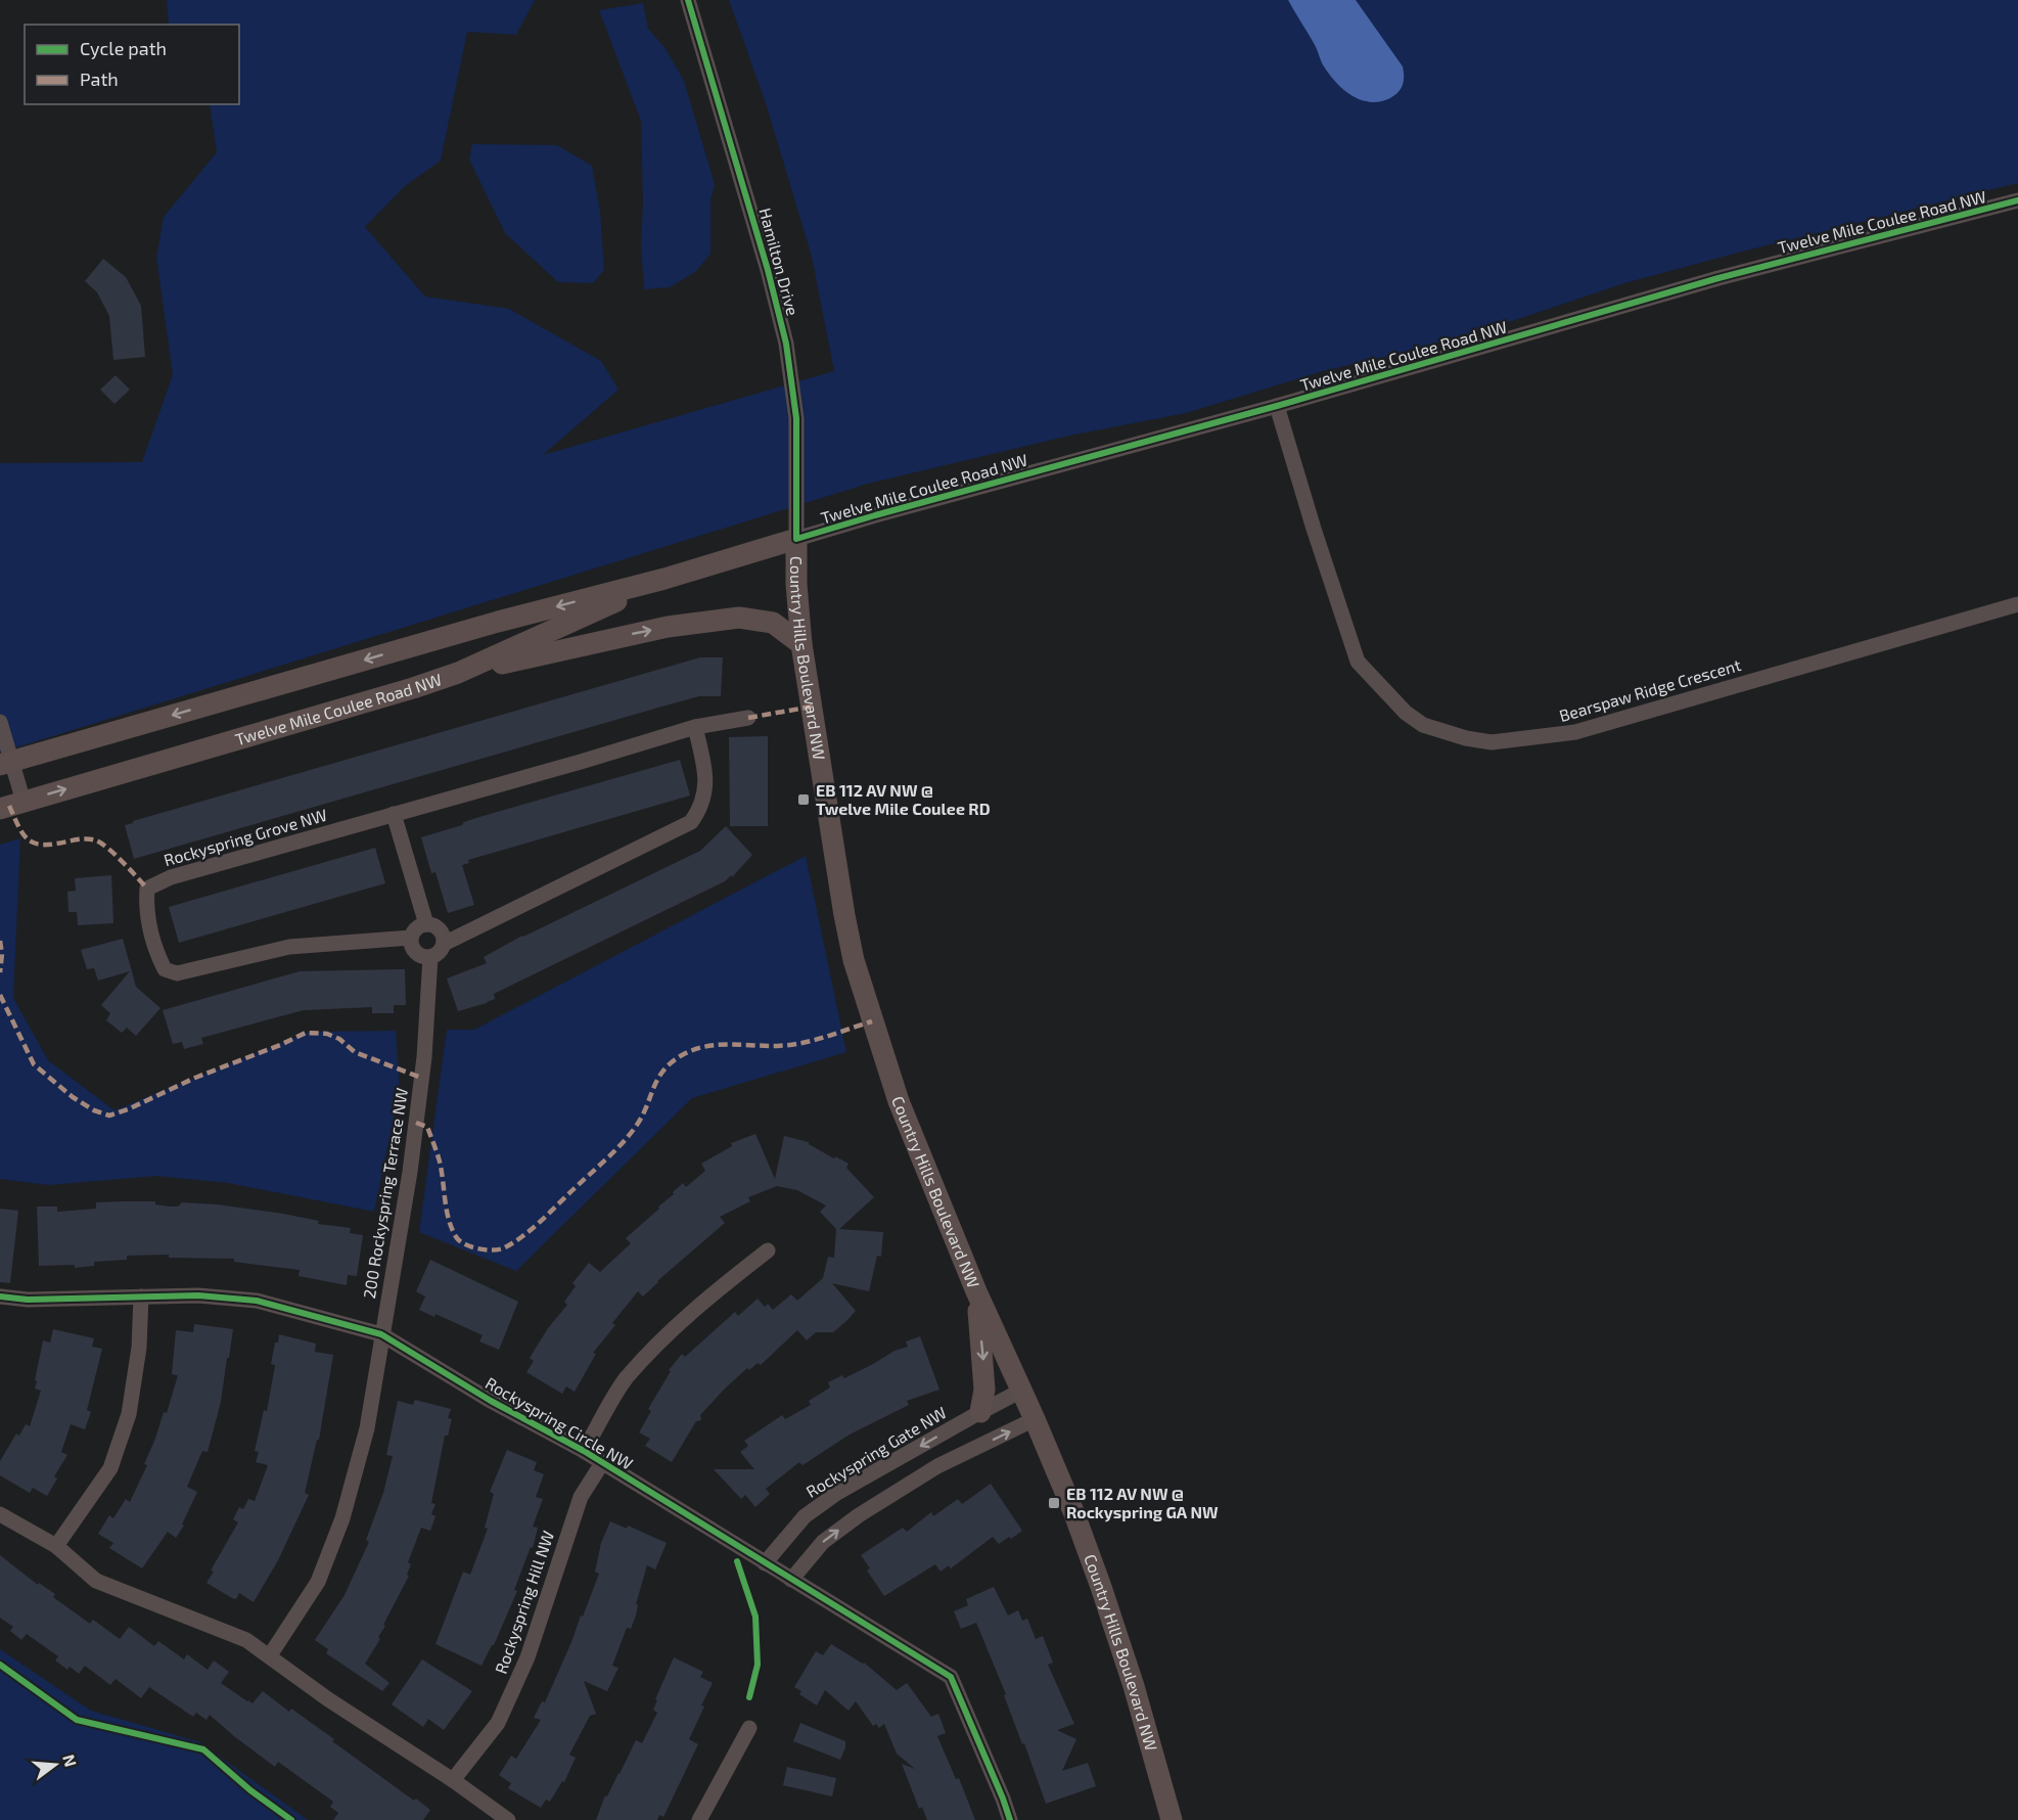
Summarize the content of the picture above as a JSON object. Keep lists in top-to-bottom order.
{
  "streets": {
    "main road": ["Twelve Mile Coulee Road NW", "Country Hills Boulevard NW"],
    "street": [
      "Hamilton Drive",
      "Bearspaw Ridge Crescent",
      "Rockyspring Grove NW",
      "200 Rockyspring Terrace NW",
      "Rockyspring Circle NW",
      "Rockyspring Gate NW",
      "Rockyspring Hill NW"
    ]
  },
  "crossings": [
    ["Twelve Mile Coulee Road NW", "Hamilton Drive"],
    ["Twelve Mile Coulee Road NW", "Country Hills Boulevard NW"],
    ["Twelve Mile Coulee Road NW", "Bearspaw Ridge Crescent"],
    ["Hamilton Drive", "Country Hills Boulevard NW"],
    ["Country Hills Boulevard NW", "Rockyspring Gate NW"],
    ["Rockyspring Grove NW", "200 Rockyspring Terrace NW"],
    ["200 Rockyspring Terrace NW", "Rockyspring Circle NW"],
    ["Rockyspring Circle NW", "Rockyspring Gate NW"],
    ["Rockyspring Circle NW", "Rockyspring Hill NW"]
  ],
  "places": {
    "transit": ["EB 112 AV NW @ Twelve Mile Coulee RD", "EB 112 AV NW @ Rockyspring GA NW"]
  },
  "legend": ["Cycle path", "Path"],
  "north": "right"
}
